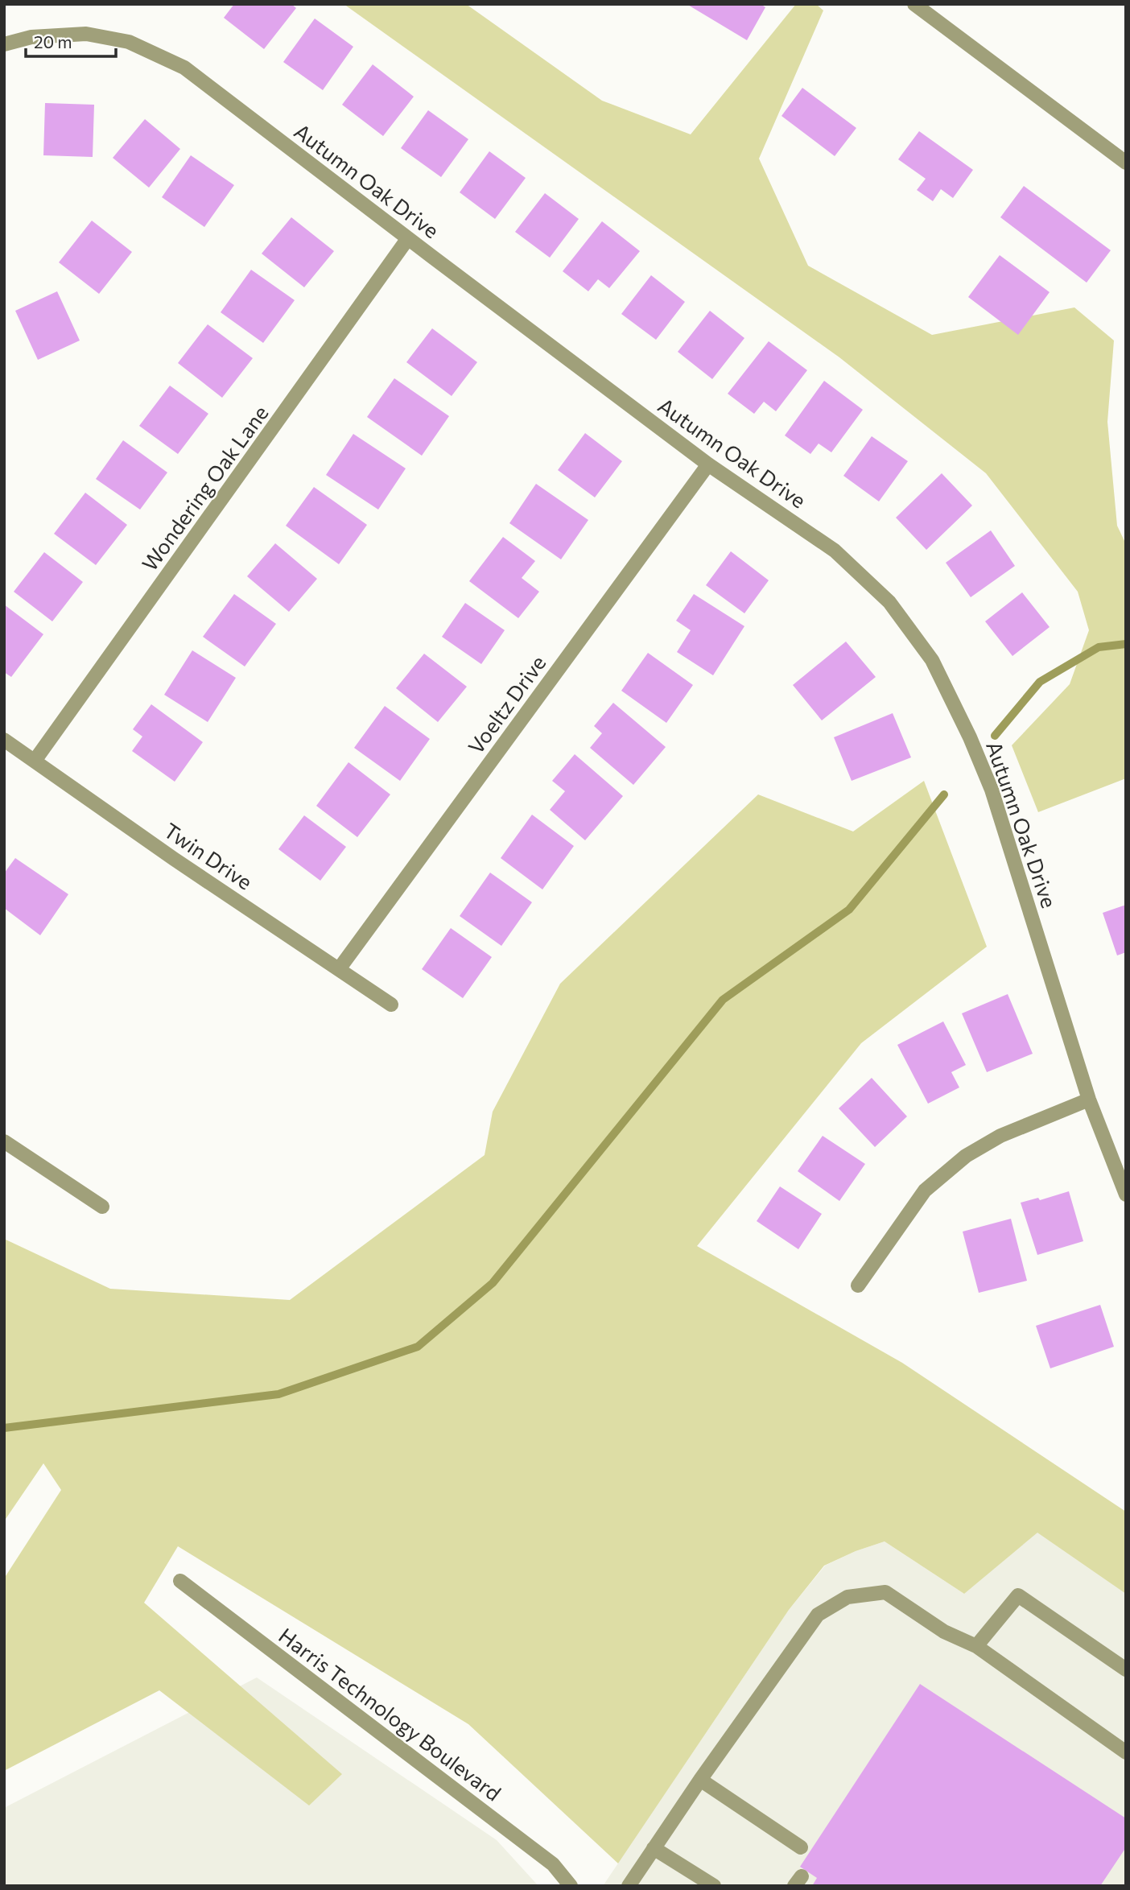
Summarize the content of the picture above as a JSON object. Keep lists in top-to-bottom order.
{
  "streets": {
    "street": [
      "Autumn Oak Drive",
      "Wondering Oak Lane",
      "Voeltz Drive",
      "Twin Drive",
      "Harris Technology Boulevard"
    ]
  },
  "crossings": [
    ["Autumn Oak Drive", "Wondering Oak Lane"],
    ["Autumn Oak Drive", "Voeltz Drive"],
    ["Wondering Oak Lane", "Twin Drive"],
    ["Voeltz Drive", "Twin Drive"]
  ],
  "scale_bar": "20 m"
}
